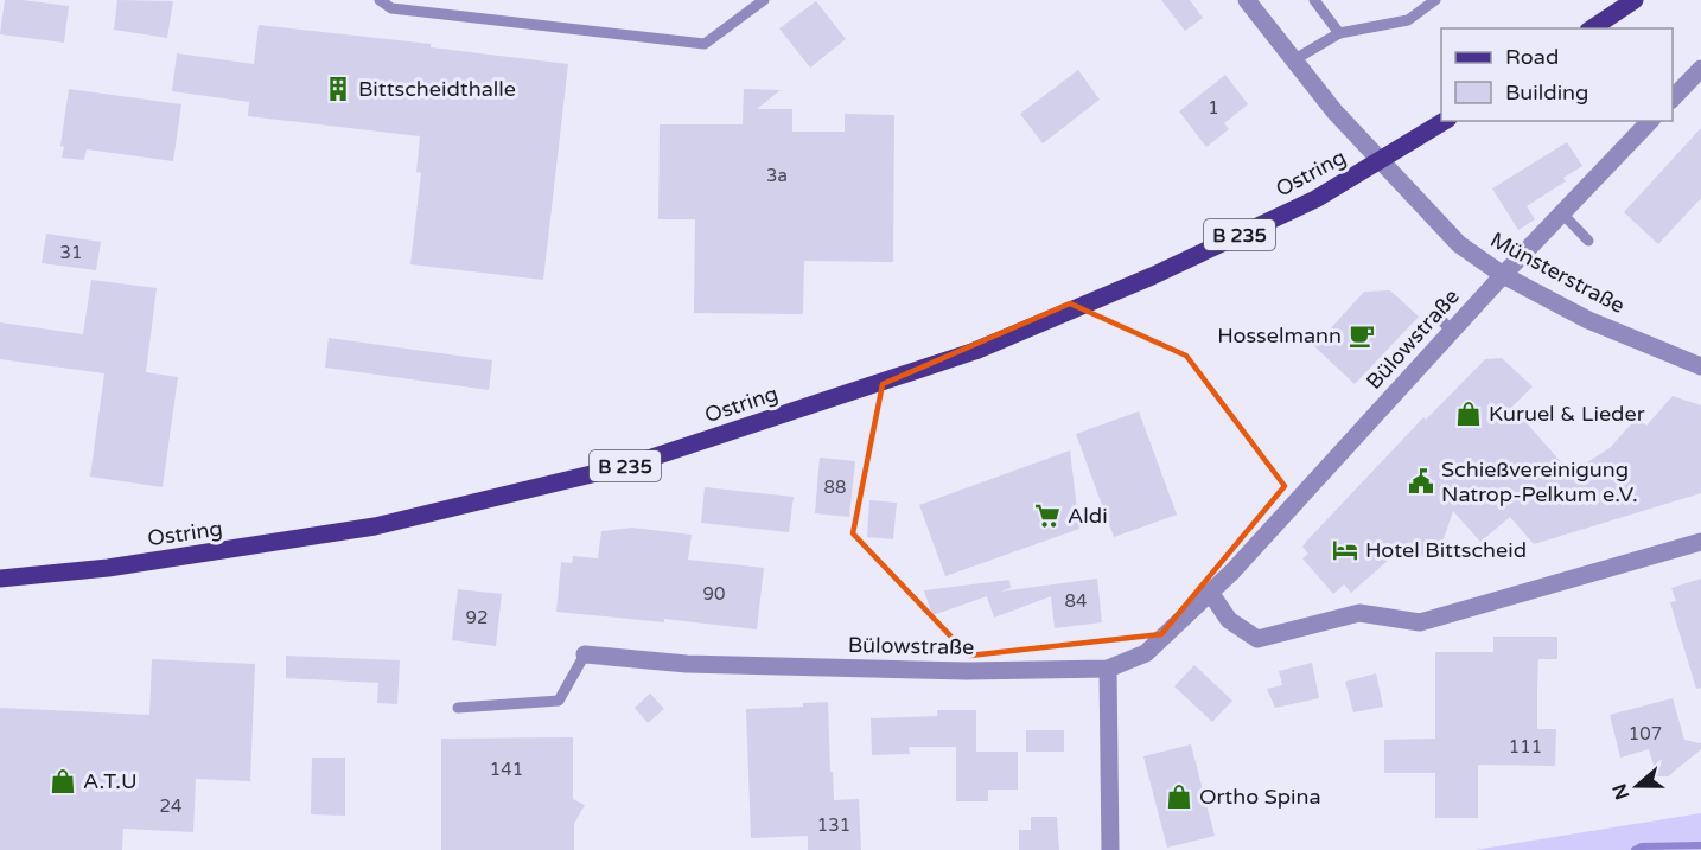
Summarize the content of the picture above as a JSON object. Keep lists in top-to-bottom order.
{
  "streets": {
    "main road": ["Ostring", "B 235"],
    "street": ["Münsterstraße", "Bülowstraße"]
  },
  "crossings": [
    ["Ostring", "Münsterstraße"],
    ["Münsterstraße", "Bülowstraße"]
  ],
  "places": {
    "building": ["Bittscheidthalle"],
    "cafe": ["Hosselmann"],
    "shop": ["Kuruel & Lieder", "A.T.U", "Ortho Spina"],
    "public building": ["Schießvereinigung Natrop-Pelkum e.V."],
    "supermarket": ["Aldi"],
    "hotel": ["Hotel Bittscheid"]
  },
  "house_numbers": [
    "1",
    "3a",
    "31",
    "88",
    "90",
    "84",
    "92",
    "107",
    "111",
    "141",
    "24",
    "131"
  ],
  "legend": ["Road", "Building"],
  "north": "left"
}
